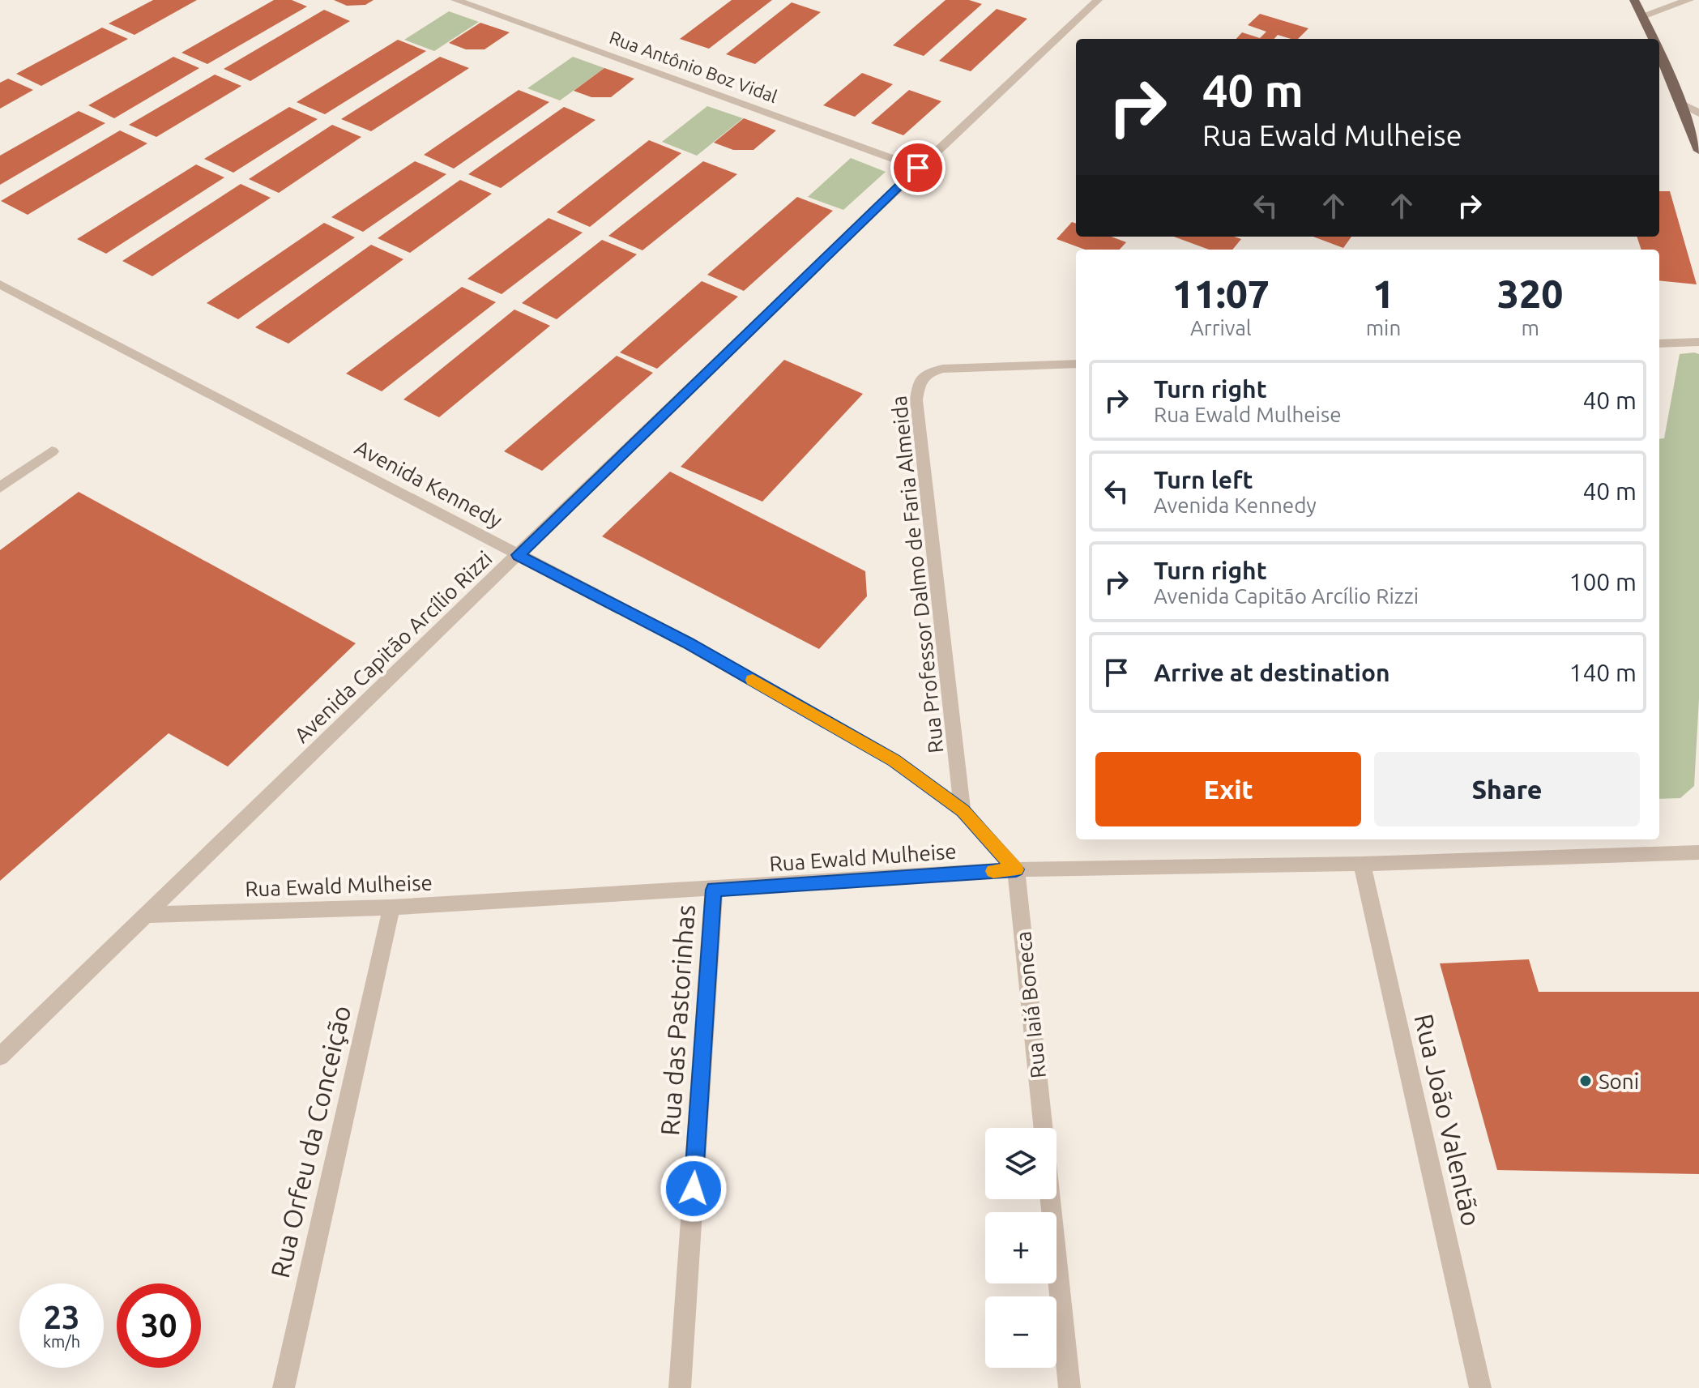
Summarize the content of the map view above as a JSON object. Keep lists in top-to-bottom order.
{
  "streets": {
    "street": [
      "Rua Antônio Boz Vidal",
      "Avenida Kennedy",
      "Rua Professor Dalmo de Faria Almeida",
      "Avenida Capitão Arcílio Rizzi",
      "Rua Ewald Mulheise",
      "Rua Iaiá Boneca",
      "Rua das Pastorinhas",
      "Rua João Valentão",
      "Rua Orfeu da Conceição"
    ]
  },
  "crossings": [
    ["Rua Antônio Boz Vidal", "Avenida Capitão Arcílio Rizzi"],
    ["Avenida Kennedy", "Rua Professor Dalmo de Faria Almeida"],
    ["Avenida Kennedy", "Avenida Capitão Arcílio Rizzi"],
    ["Avenida Kennedy", "Rua Ewald Mulheise"],
    ["Avenida Kennedy", "Rua Iaiá Boneca"],
    ["Avenida Capitão Arcílio Rizzi", "Rua Ewald Mulheise"],
    ["Rua Ewald Mulheise", "Rua Iaiá Boneca"],
    ["Rua Ewald Mulheise", "Rua das Pastorinhas"],
    ["Rua Ewald Mulheise", "Rua João Valentão"],
    ["Rua Ewald Mulheise", "Rua Orfeu da Conceição"]
  ],
  "places": ["Soni"],
  "page": {
    "turn": ["40 m", "Rua Ewald Mulheise"],
    "eta": [
      "11:07",
      "Arrival",
      "1",
      "min",
      "320",
      "m"
    ],
    "list": [
      {
        "name": "Turn right",
        "note": "Rua Ewald Mulheise",
        "value": "40 m"
      },
      {
        "name": "Turn left",
        "note": "Avenida Kennedy",
        "value": "40 m"
      },
      {
        "name": "Turn right",
        "note": "Avenida Capitão Arcílio Rizzi",
        "value": "100 m"
      },
      {
        "name": "Arrive at destination",
        "value": "140 m"
      }
    ],
    "buttons": ["Exit", "Share"],
    "map_buttons": ["+", "−"],
    "speed": "23 km/h",
    "limit": "30"
  }
}
